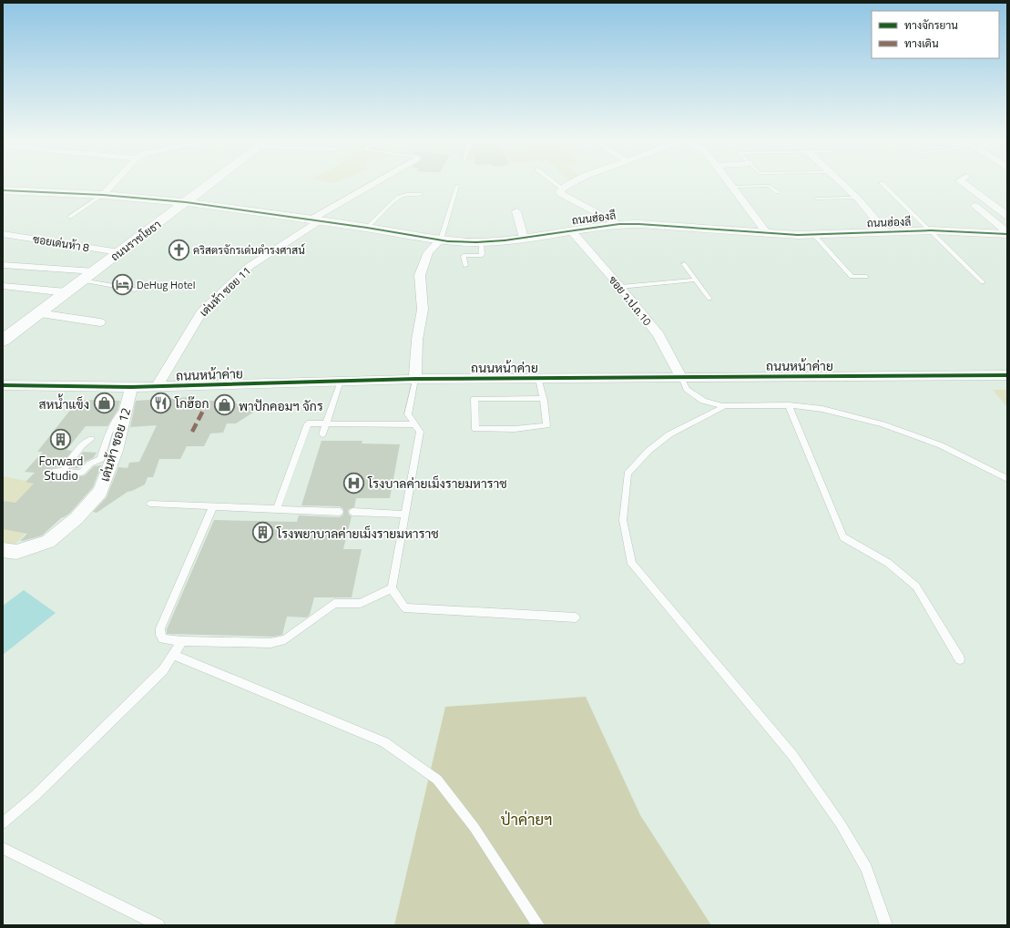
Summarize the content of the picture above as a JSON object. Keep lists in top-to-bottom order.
{
  "streets": {
    "street": [
      "ถนนฮ่องลี",
      "ถนนราชโยธา",
      "ซอยเด่นห้า 8",
      "เด่นห้า ซอย 11",
      "ซอย ว.ป.ถ.10",
      "ถนนหน้าค่าย",
      "เด่นห้า ซอย 12"
    ]
  },
  "crossings": [
    ["ถนนฮ่องลี", "ถนนราชโยธา"],
    ["ถนนฮ่องลี", "เด่นห้า ซอย 11"],
    ["ถนนฮ่องลี", "ซอย ว.ป.ถ.10"],
    ["ถนนราชโยธา", "ซอยเด่นห้า 8"],
    ["เด่นห้า ซอย 11", "ถนนหน้าค่าย"],
    ["ซอย ว.ป.ถ.10", "ถนนหน้าค่าย"],
    ["ถนนหน้าค่าย", "เด่นห้า ซอย 12"]
  ],
  "parks": ["ป่าค่ายฯ"],
  "places": {
    "church": ["คริสตรจักรเด่นดำรงศาสน์"],
    "hotel": ["DeHug Hotel"],
    "restaurant": ["โกฮ๊อก"],
    "shop": ["สหน้ำแข็ง", "พาปักคอมฯ จักร"],
    "building": ["Forward Studio", "โรงพยาบาลค่ายเม็งรายมหาราช"],
    "hospital": ["โรงบาลค่ายเม็งรายมหาราช"]
  },
  "legend": ["ทางจักรยาน", "ทางเดิน"]
}
